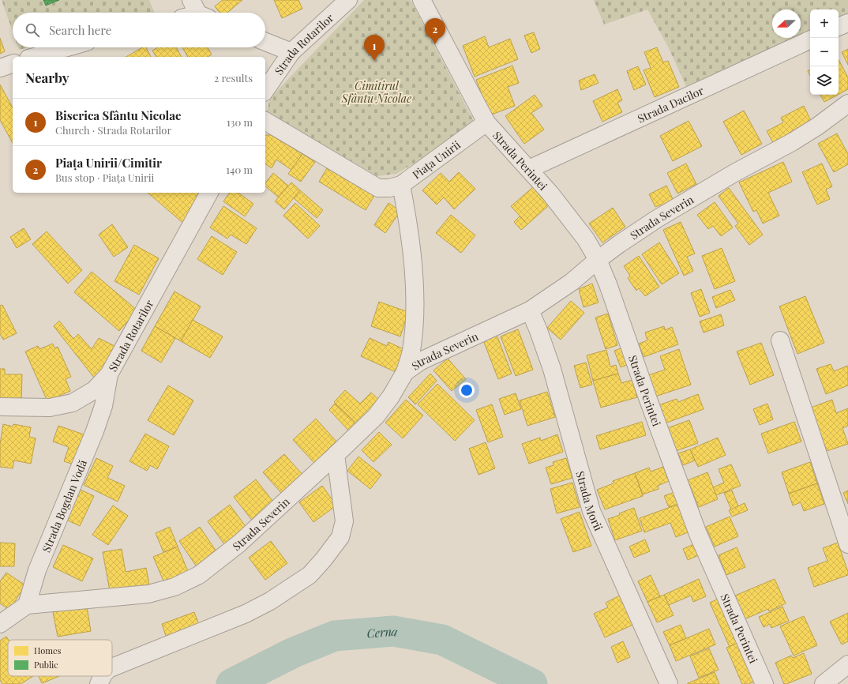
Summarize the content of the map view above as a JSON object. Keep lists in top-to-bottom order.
{
  "streets": {
    "street": [
      "Strada Rotarilor",
      "Strada Dacilor",
      "Piața Unirii",
      "Strada Perintei",
      "Strada Severin",
      "Strada Morii",
      "Strada Bogdan Vodă"
    ]
  },
  "crossings": [
    ["Strada Rotarilor", "Strada Bogdan Vodă"],
    ["Strada Dacilor", "Strada Perintei"],
    ["Piața Unirii", "Strada Perintei"],
    ["Strada Perintei", "Strada Severin"],
    ["Strada Severin", "Strada Morii"],
    ["Strada Severin", "Strada Bogdan Vodă"]
  ],
  "water": ["Cerna"],
  "parks": ["Cimitirul Sfântu Nicolae"],
  "legend": ["Homes", "Public"],
  "north": "left",
  "page": {
    "map_buttons": ["+", "−"],
    "search": "Search here",
    "pins": ["2", "1"],
    "heading": ["Nearby", "2 results"],
    "list": [
      {
        "mark": "1",
        "name": "Biserica Sfântu Nicolae",
        "note": "Church · Strada Rotarilor",
        "value": "130 m"
      },
      {
        "mark": "2",
        "name": "Piața Unirii/Cimitir",
        "note": "Bus stop · Piața Unirii",
        "value": "140 m"
      }
    ]
  }
}
